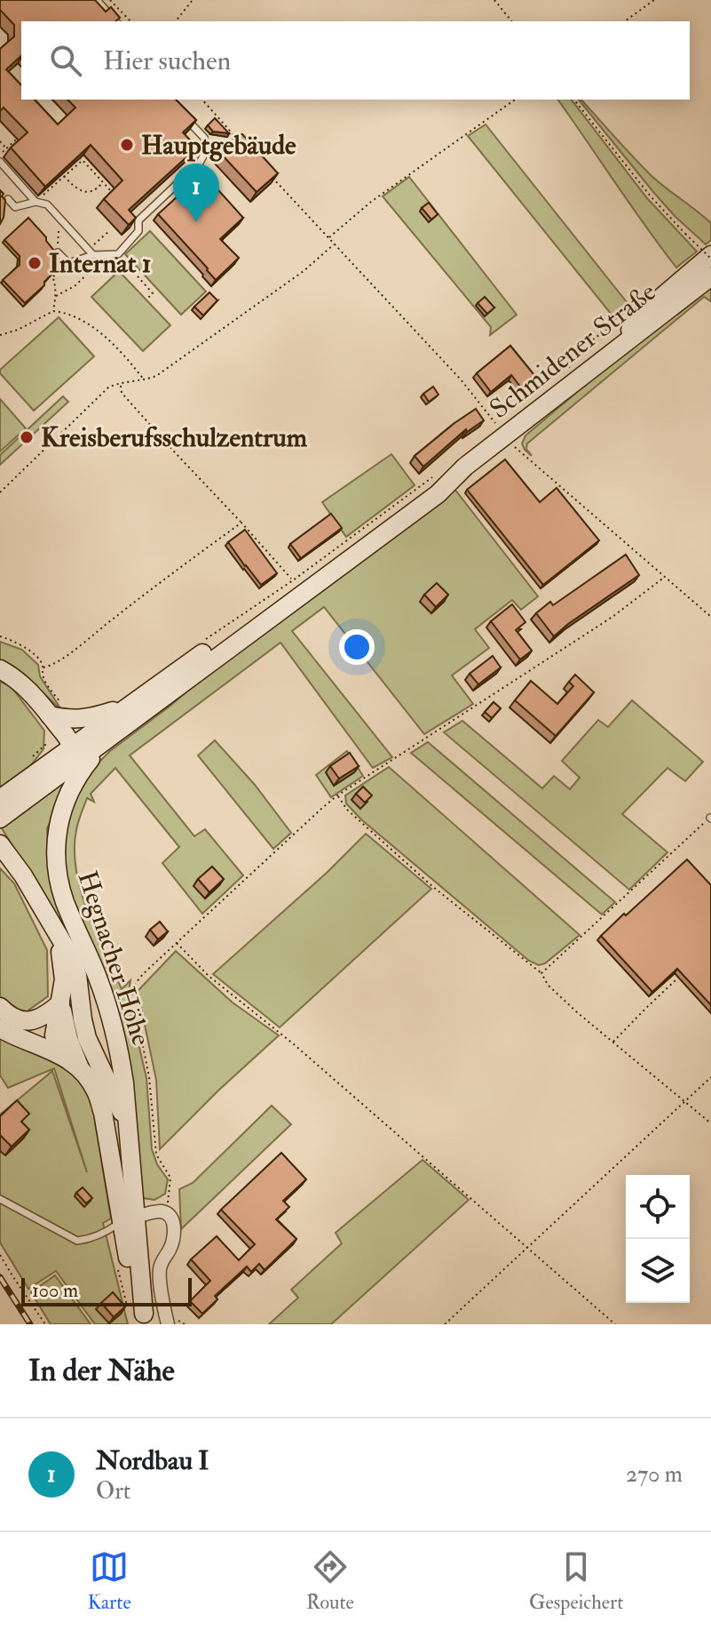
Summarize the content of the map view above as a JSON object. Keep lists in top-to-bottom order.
{
  "streets": {
    "main road": ["Schmidener Straße", "Hegnacher Höhe"]
  },
  "crossings": [
    ["Schmidener Straße", "Hegnacher Höhe"]
  ],
  "places": ["Hauptgebäude", "Internat 1", "Kreisberufsschulzentrum"],
  "scale_bar": "100 m",
  "page": {
    "search": "Hier suchen",
    "pins": "1",
    "scale": "100 m",
    "heading": "In der Nähe",
    "list": [
      {
        "mark": "1",
        "name": "Nordbau I",
        "note": "Ort",
        "value": "270 m"
      }
    ],
    "nav": ["Karte", "Route", "Gespeichert"]
  }
}
